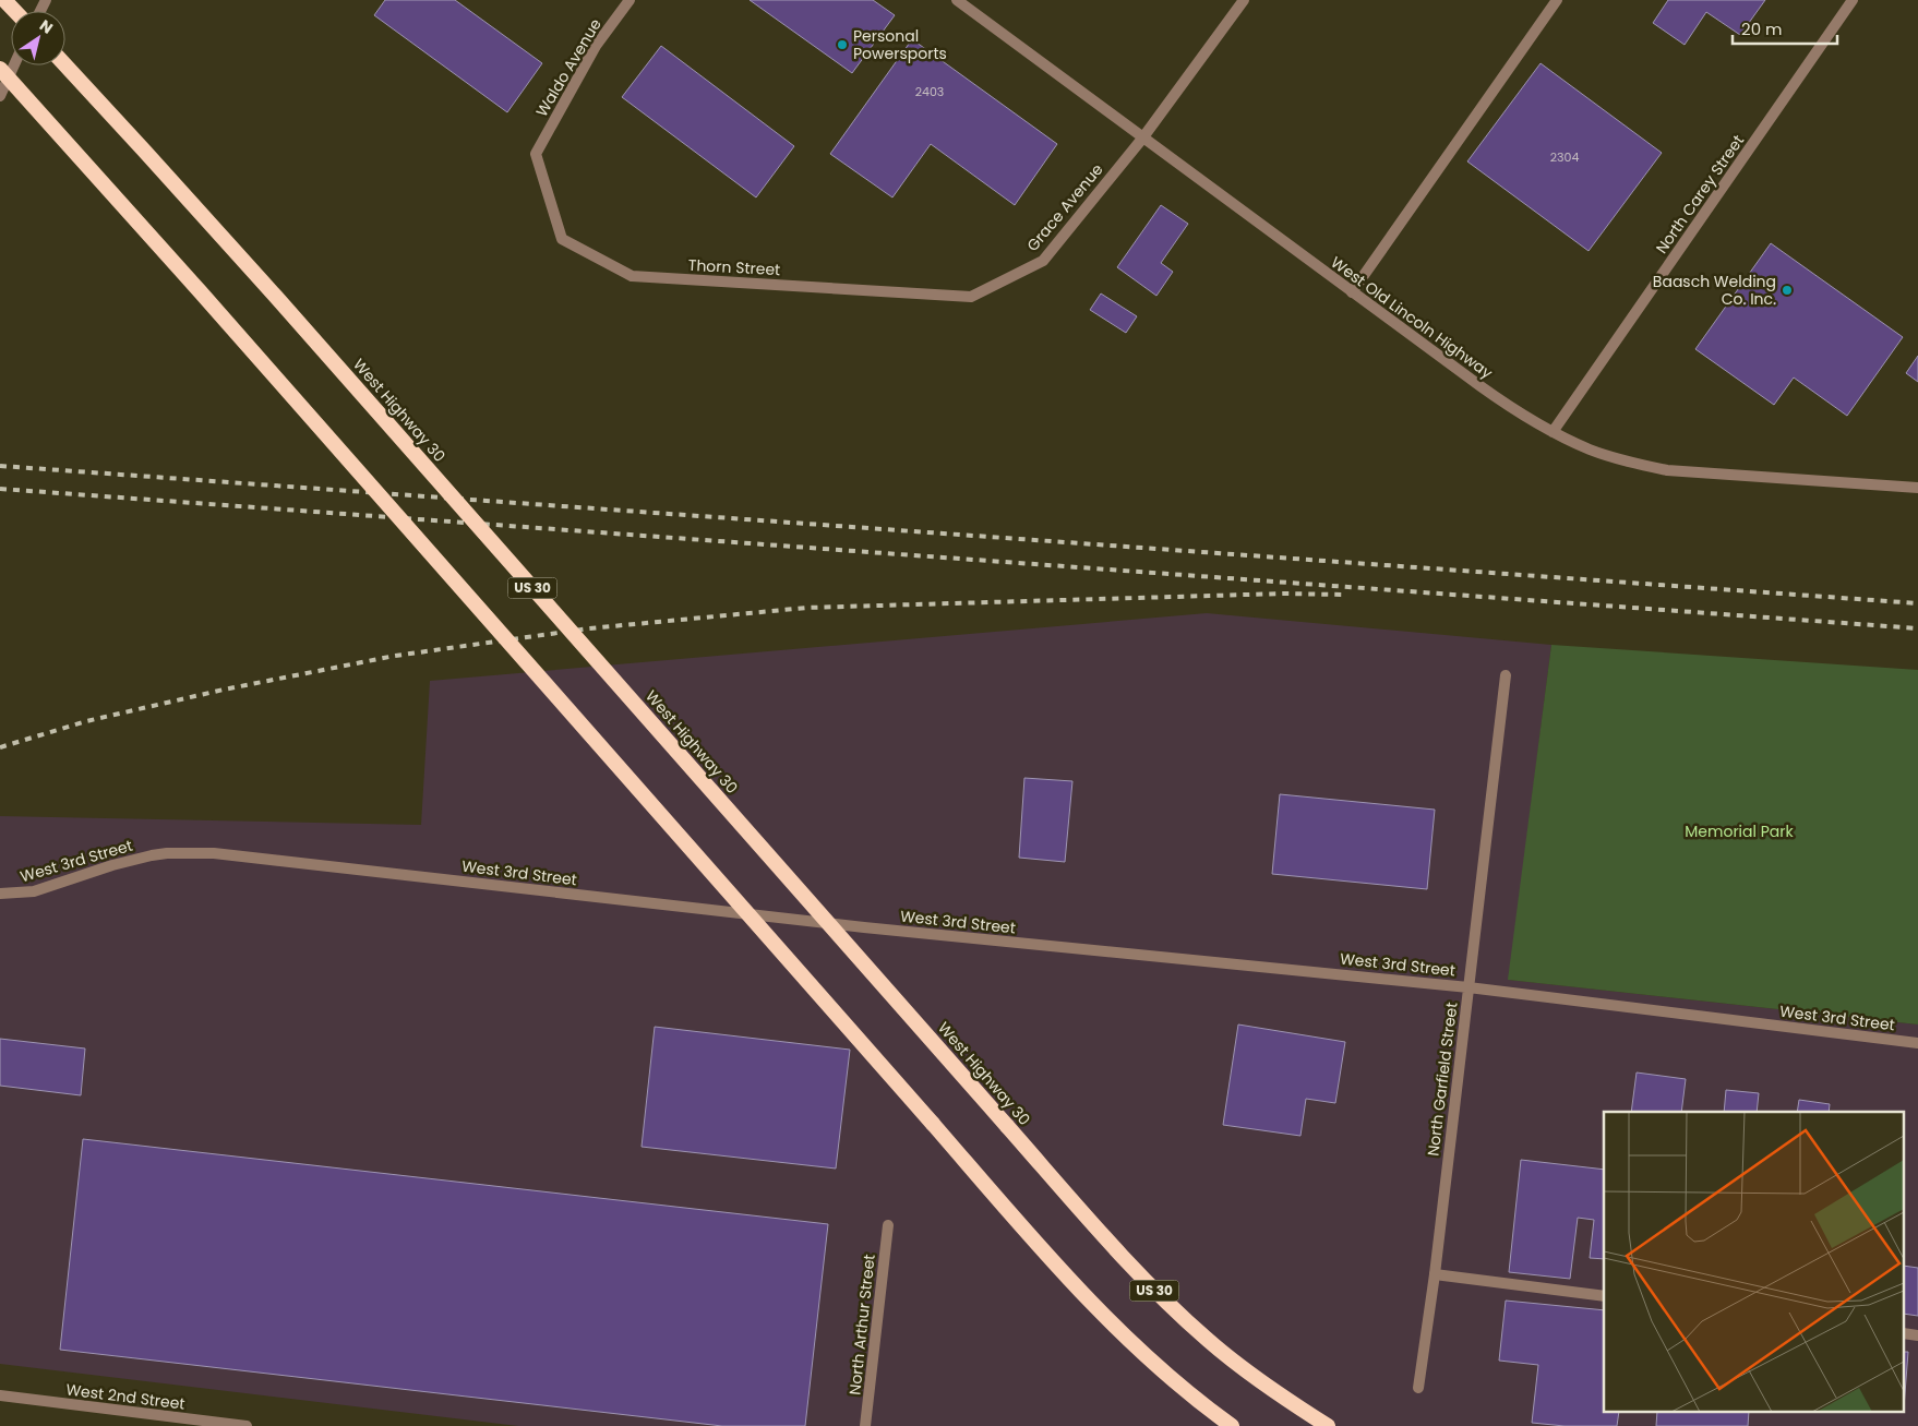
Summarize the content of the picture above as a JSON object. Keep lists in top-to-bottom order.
{
  "streets": {
    "highway": ["West Highway 30", "US 30"],
    "street": [
      "Waldo Avenue",
      "North Carey Street",
      "Grace Avenue",
      "Thorn Street",
      "West Old Lincoln Highway",
      "West 3rd Street",
      "North Garfield Street",
      "North Arthur Street",
      "West 2nd Street"
    ]
  },
  "crossings": [
    ["Waldo Avenue", "Thorn Street"],
    ["North Carey Street", "West Old Lincoln Highway"],
    ["Grace Avenue", "Thorn Street"],
    ["Grace Avenue", "West Old Lincoln Highway"],
    ["West 3rd Street", "North Garfield Street"]
  ],
  "parks": ["Memorial Park"],
  "places": ["Personal Powersports", "Baasch Welding Co. Inc."],
  "house_numbers": ["2403", "2304"],
  "scale_bar": "20 m",
  "north": "top right"
}
